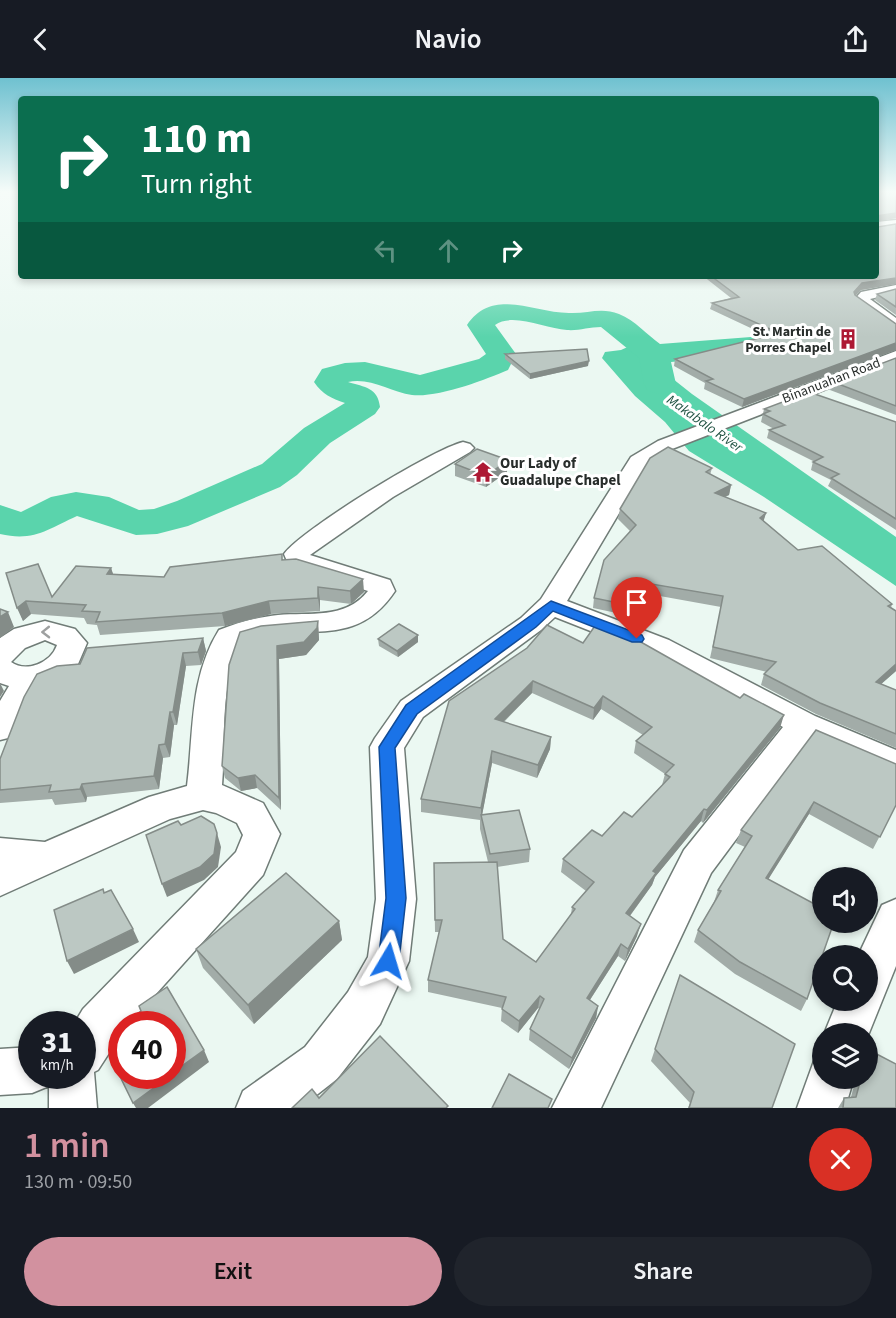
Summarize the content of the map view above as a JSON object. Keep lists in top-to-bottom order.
{
  "streets": {
    "street": ["Binanuahan Road"]
  },
  "water": ["Makabalo River"],
  "places": {
    "building": ["St. Martin de Porres Chapel"],
    "temple": ["Our Lady of Guadalupe Chapel"]
  },
  "page": {
    "header": "Navio",
    "turn": ["110 m", "Turn right"],
    "speed": "31 km/h",
    "limit": "40",
    "heading": ["1 min", "130 m · 09:50"],
    "buttons": ["Exit", "Share"]
  }
}
